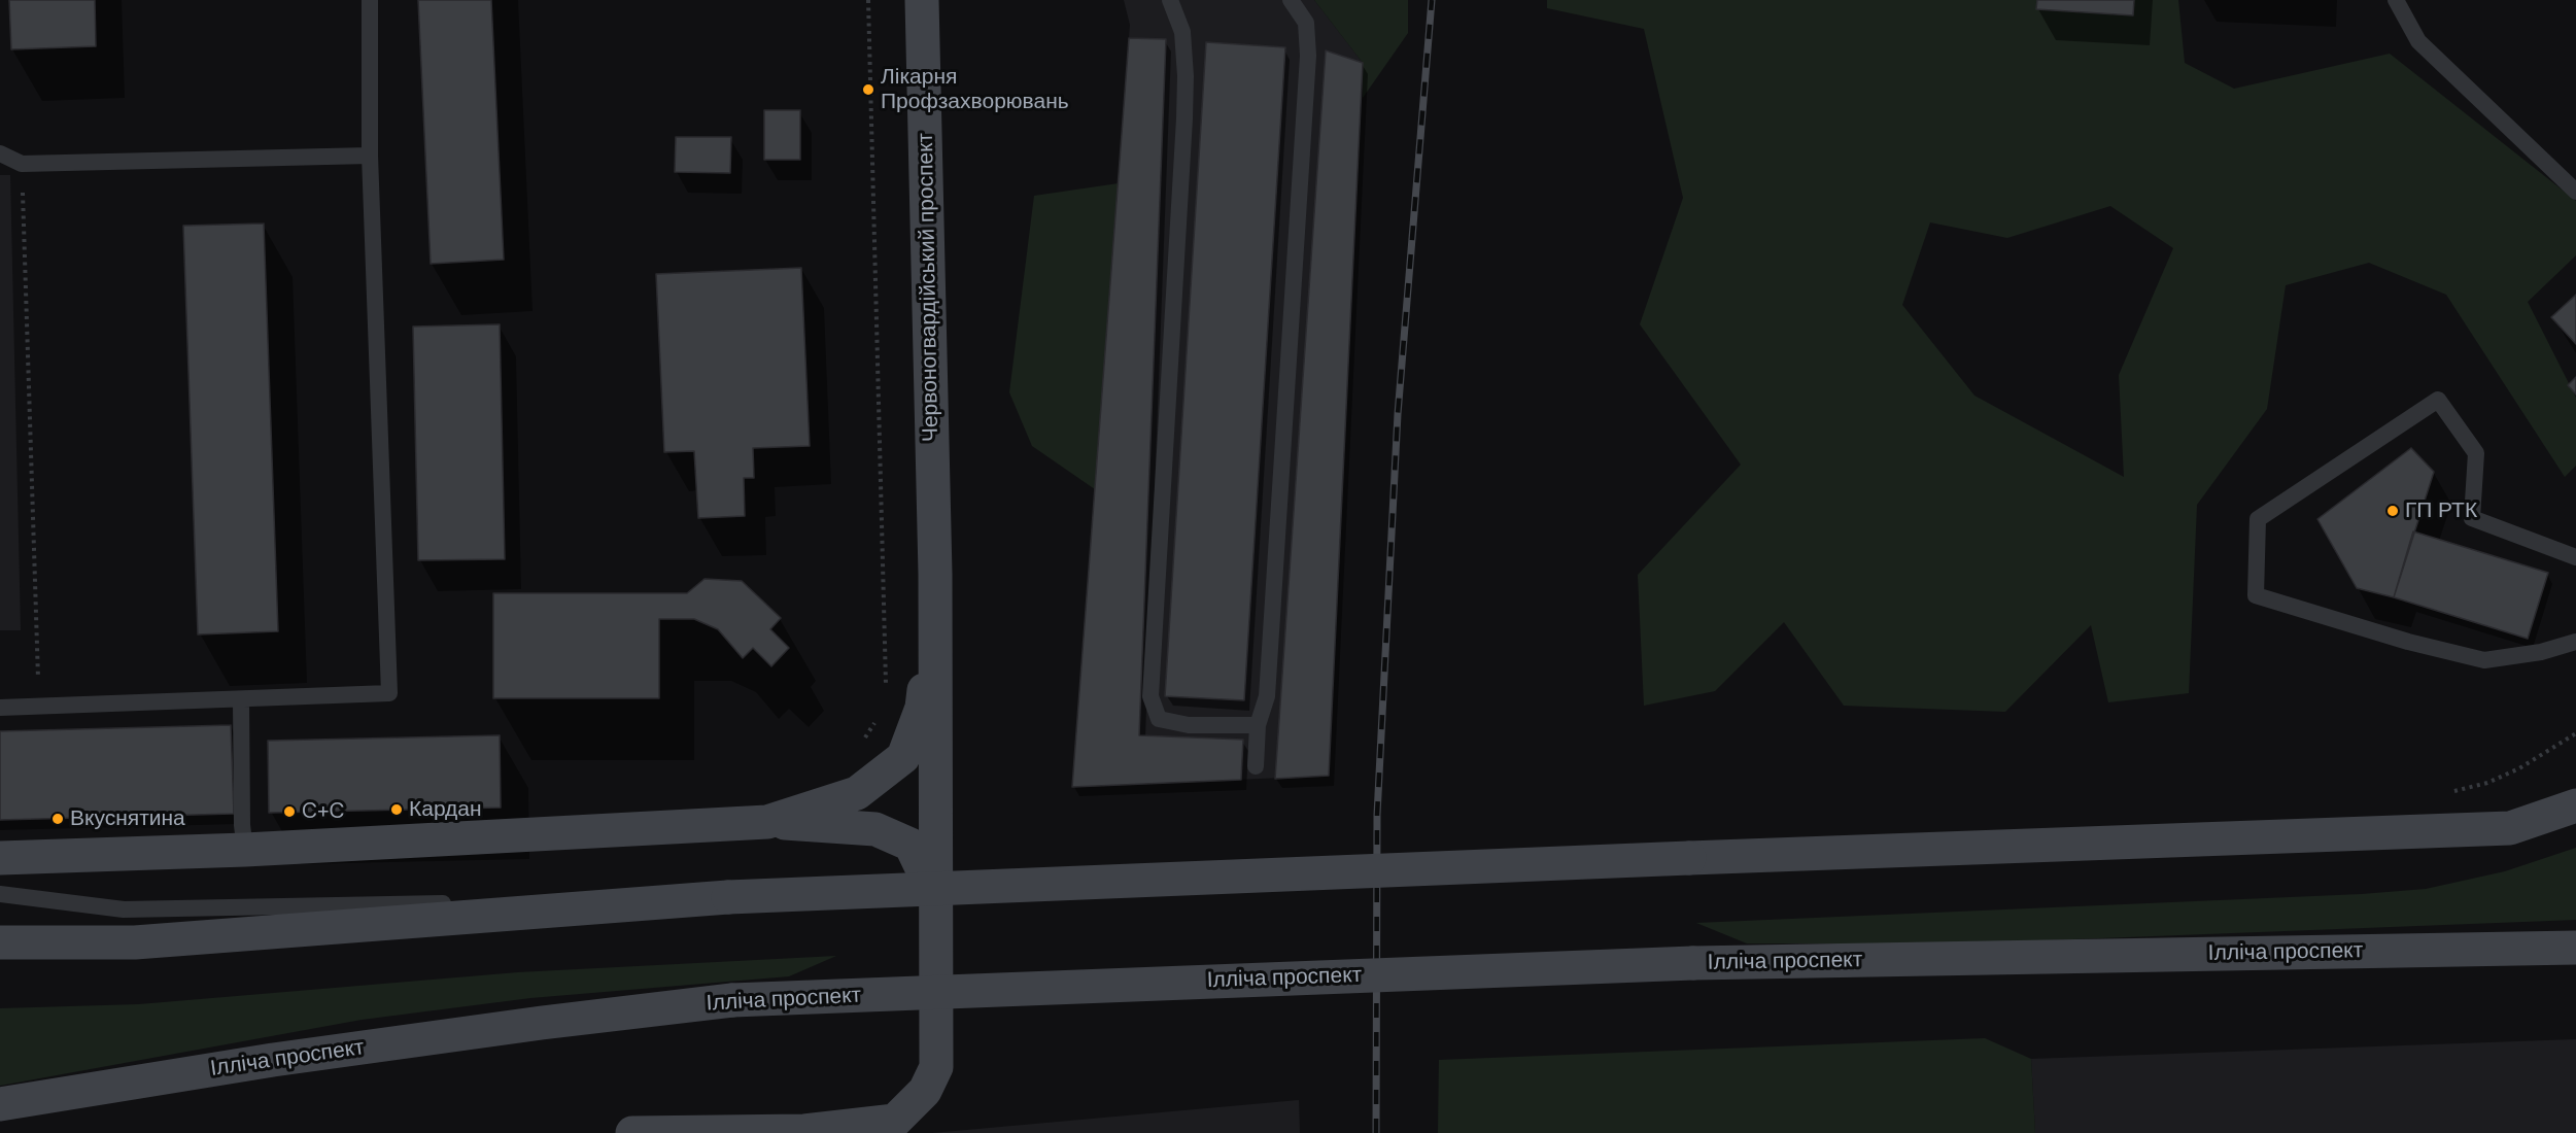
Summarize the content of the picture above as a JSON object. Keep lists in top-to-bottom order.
{
  "streets": {
    "main road": ["Червоногвардійський проспект", "Ілліча проспект"]
  },
  "places": [
    "Лікарня Профзахворювань",
    "ГП РТК",
    "Кардан",
    "C+C",
    "Вкуснятина"
  ]
}
